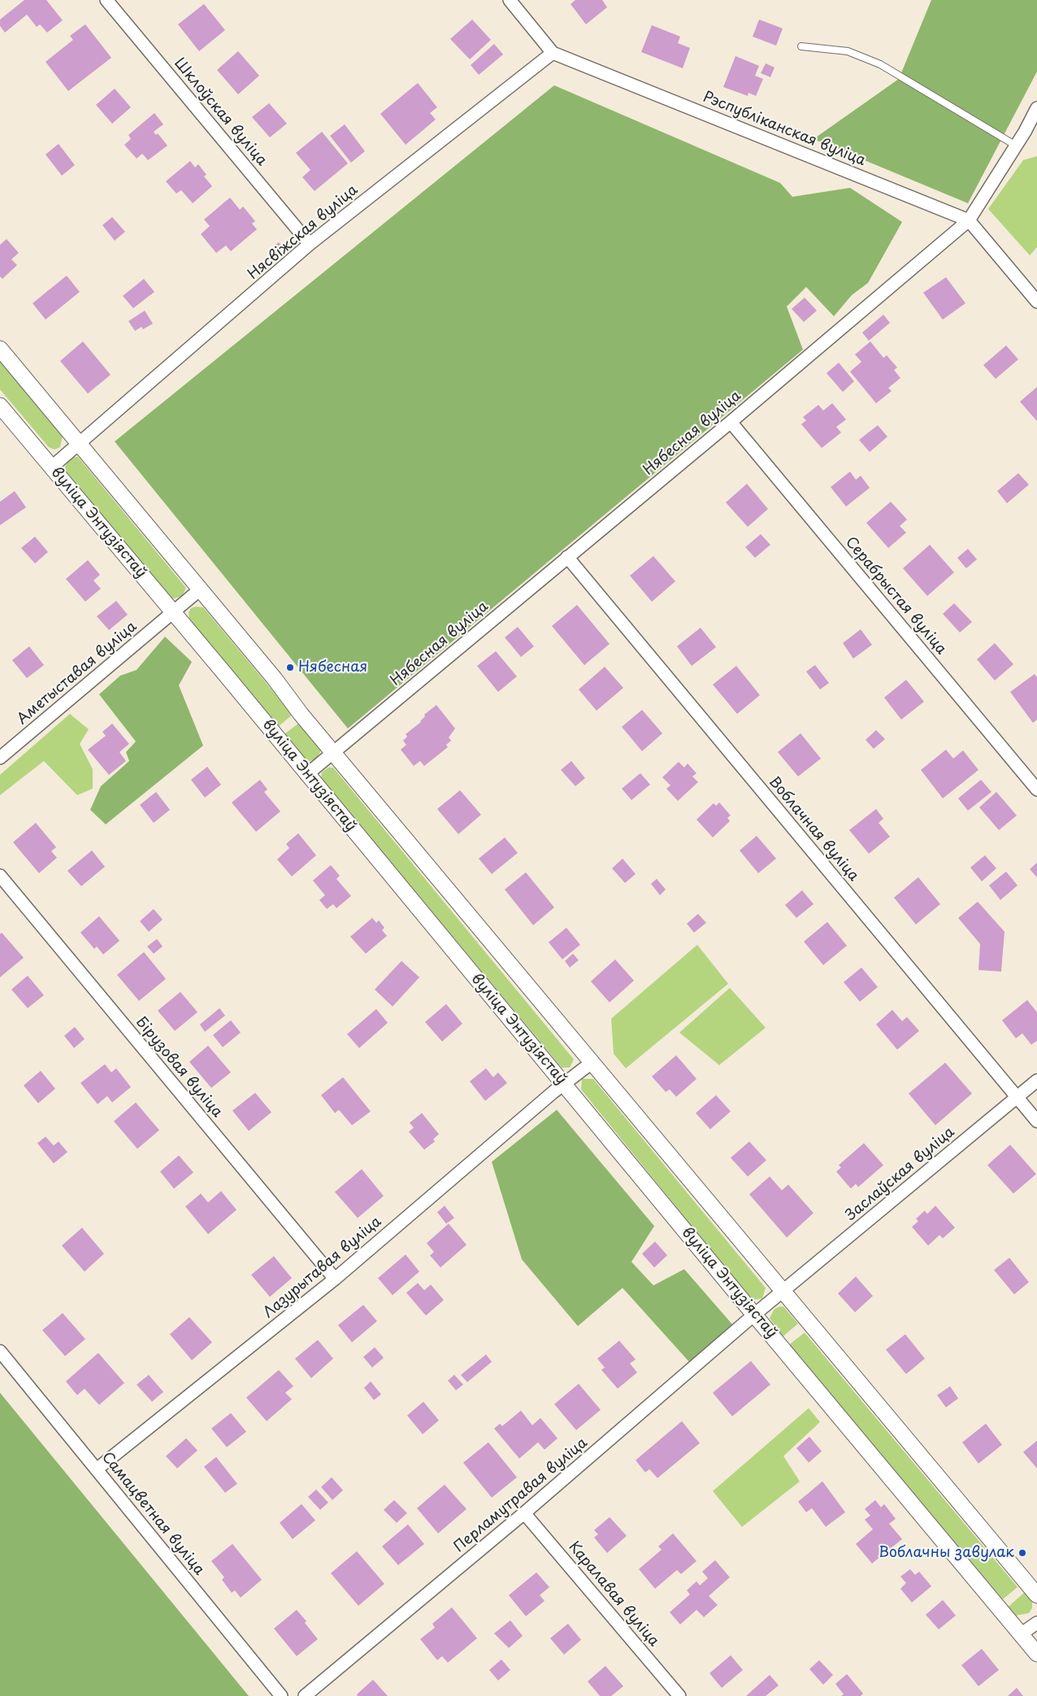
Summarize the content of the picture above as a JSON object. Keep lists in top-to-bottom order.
{
  "streets": {
    "street": [
      "Шклоўская вуліца",
      "Рэспубліканская вуліца",
      "Нясвіжская вуліца",
      "Нябесная вуліца",
      "вуліца Энтузіястаў",
      "Серабрыстая вуліца",
      "Аметыставая вуліца",
      "Воблачная вуліца",
      "Бірузовая вуліца",
      "Заслаўская вуліца",
      "Лазурытавая вуліца",
      "Перламутравая вуліца",
      "Самацветная вуліца",
      "Каралавая вуліца"
    ]
  },
  "crossings": [
    ["Шклоўская вуліца", "Нясвіжская вуліца"],
    ["Рэспубліканская вуліца", "Нясвіжская вуліца"],
    ["Рэспубліканская вуліца", "Нябесная вуліца"],
    ["Нясвіжская вуліца", "вуліца Энтузіястаў"],
    ["Нябесная вуліца", "вуліца Энтузіястаў"],
    ["Нябесная вуліца", "Серабрыстая вуліца"],
    ["Нябесная вуліца", "Воблачная вуліца"],
    ["вуліца Энтузіястаў", "Аметыставая вуліца"],
    ["вуліца Энтузіястаў", "Заслаўская вуліца"],
    ["вуліца Энтузіястаў", "Лазурытавая вуліца"],
    ["вуліца Энтузіястаў", "Перламутравая вуліца"],
    ["Воблачная вуліца", "Заслаўская вуліца"],
    ["Бірузовая вуліца", "Лазурытавая вуліца"],
    ["Заслаўская вуліца", "Перламутравая вуліца"],
    ["Лазурытавая вуліца", "Самацветная вуліца"],
    ["Перламутравая вуліца", "Каралавая вуліца"]
  ],
  "places": ["Нябесная", "Воблачны завулак"]
}
